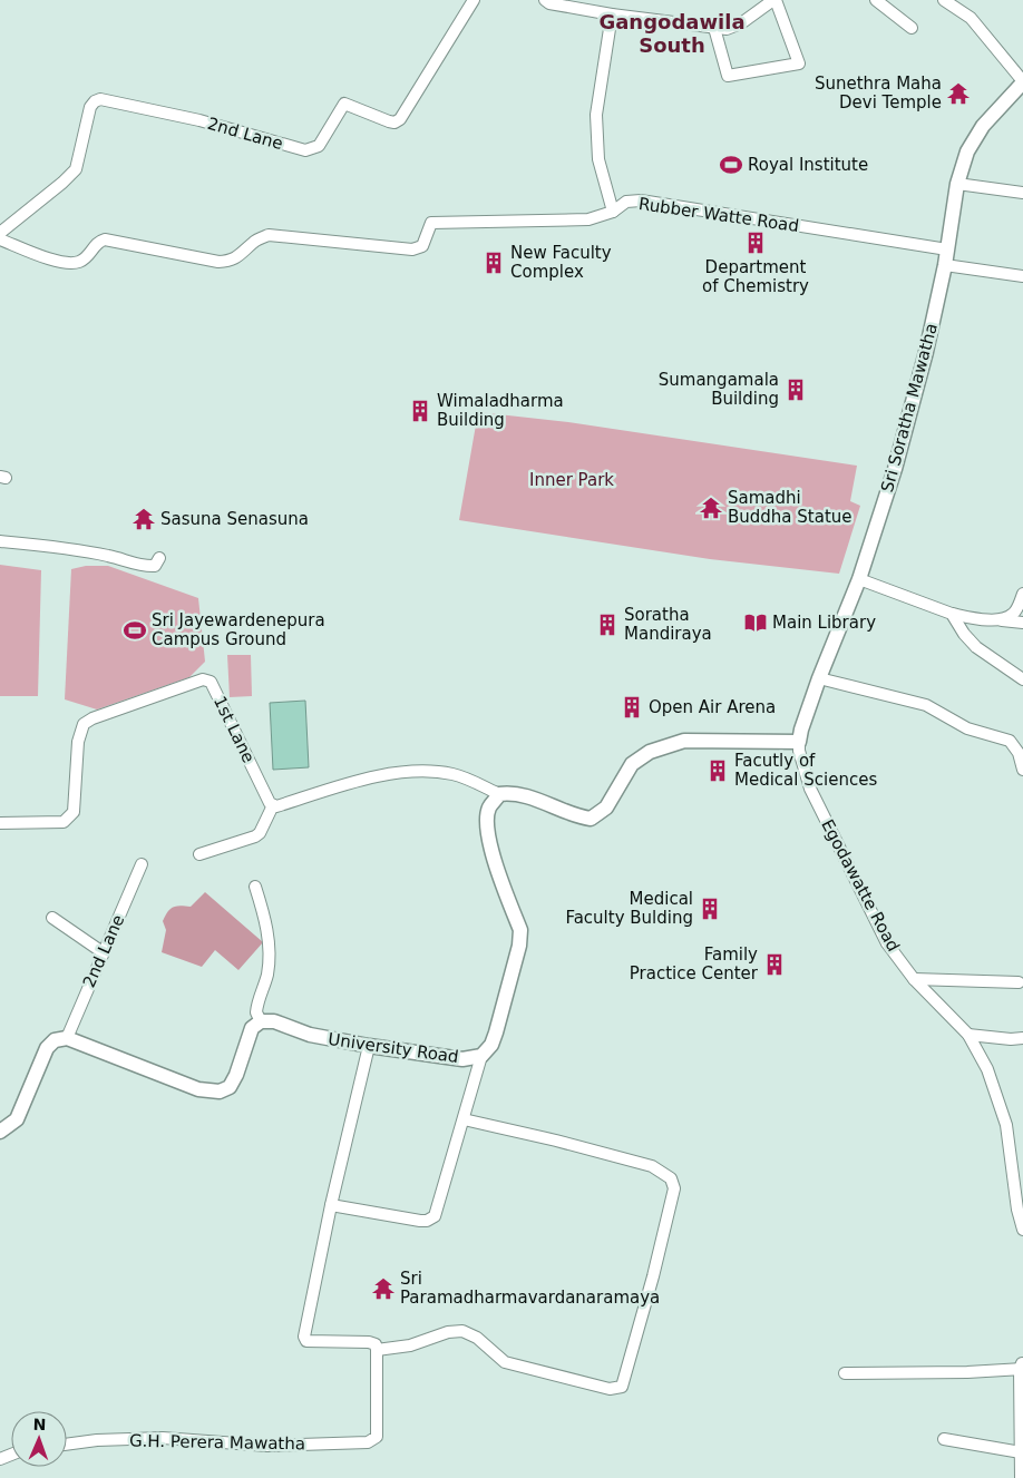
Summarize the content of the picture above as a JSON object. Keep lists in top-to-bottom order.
{
  "streets": {
    "main road": ["Sri Soratha Mawatha", "University Road"],
    "street": [
      "2nd Lane",
      "Rubber Watte Road",
      "1st Lane",
      "Egodawatte Road",
      "G.H. Perera Mawatha"
    ]
  },
  "crossings": [
    ["Rubber Watte Road", "Sri Soratha Mawatha"],
    ["Sri Soratha Mawatha", "Egodawatte Road"]
  ],
  "districts": ["Gangodawila South"],
  "parks": ["Inner Park"],
  "places": {
    "temple": [
      "Sunethra Maha Devi Temple",
      "Samadhi Buddha Statue",
      "Sasuna Senasuna",
      "Sri Paramadharmavardanaramaya"
    ],
    "sports": ["Royal Institute", "Sri Jayewardenepura Campus Ground"],
    "building": [
      "Department of Chemistry",
      "New Faculty Complex",
      "Sumangamala Building",
      "Wimaladharma Building",
      "Soratha Mandiraya",
      "Open Air Arena",
      "Facutly of Medical Sciences",
      "Medical Faculty Bulding",
      "Family Practice Center"
    ],
    "library": ["Main Library"]
  },
  "north": "top"
}
